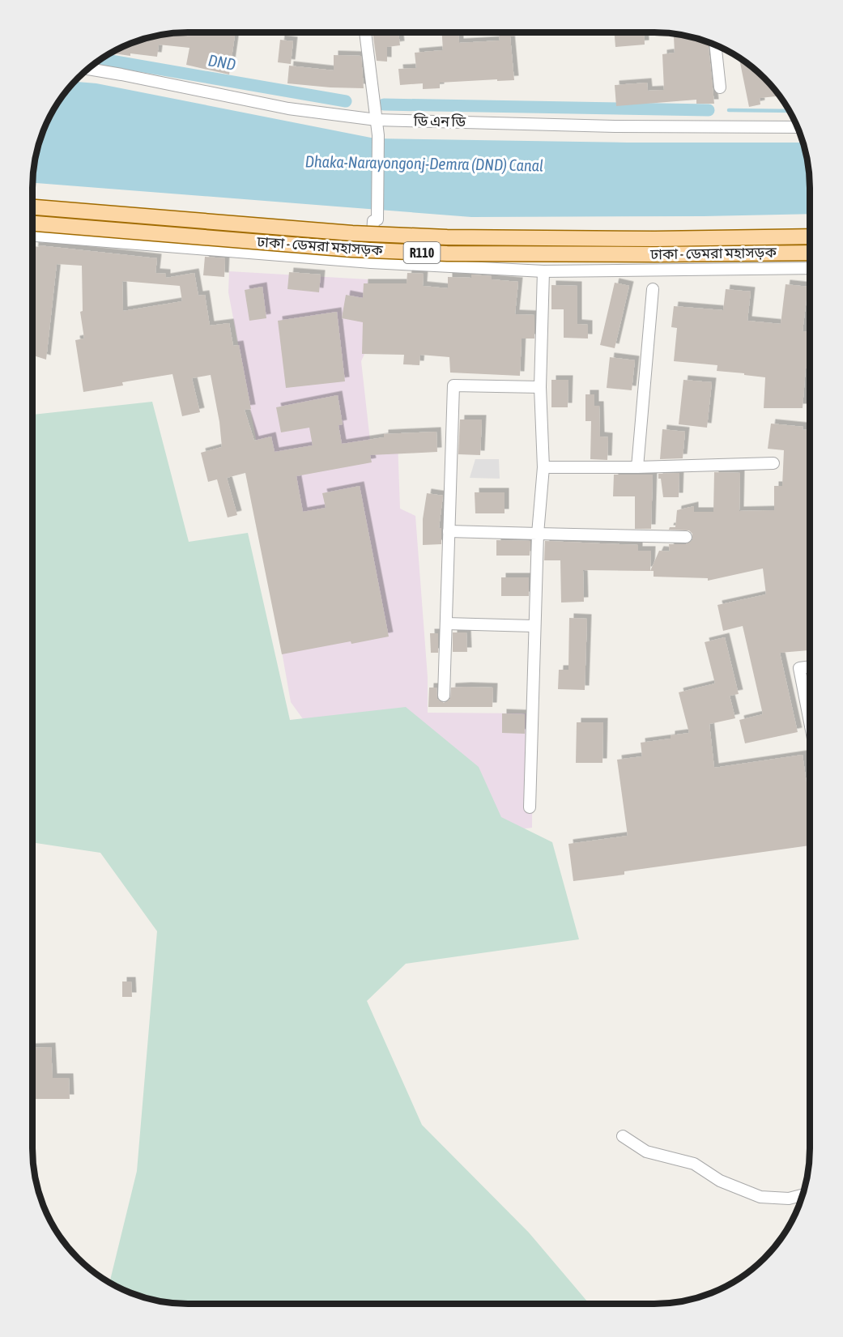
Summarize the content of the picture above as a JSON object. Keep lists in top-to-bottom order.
{
  "streets": {
    "main road": ["ঢাকা - ডেমরা মহাসড়ক", "R110"],
    "street": ["ডি এন ডি"]
  },
  "water": ["DND", "Dhaka-Narayongonj-Demra (DND) Canal"]
}
